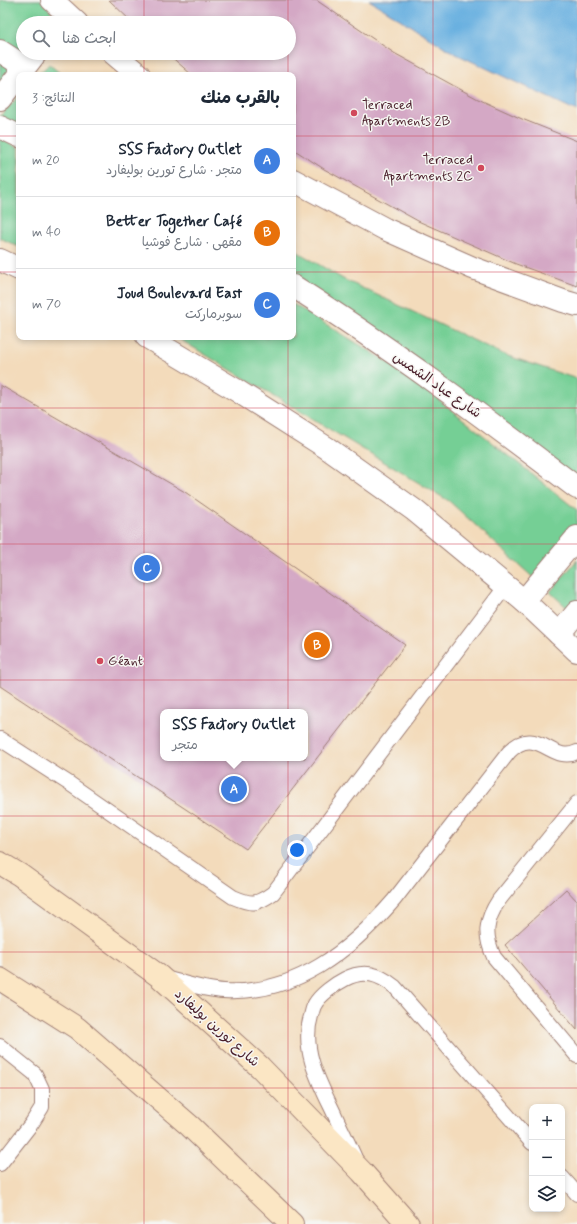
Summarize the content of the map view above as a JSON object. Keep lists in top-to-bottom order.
{
  "streets": {
    "main road": ["شارع تورين بوليفارد"],
    "street": ["شارع عباد الشمس"]
  },
  "places": ["Terraced Apartments 2B", "Terraced Apartments 2C", "Géant"],
  "page": {
    "search": "ابحث هنا",
    "heading": ["بالقرب منك", "النتائج: 3"],
    "list": [
      {
        "mark": "A",
        "name": "SSS Factory Outlet",
        "note": "متجر · شارع تورين بوليفارد",
        "value": "20 m"
      },
      {
        "mark": "B",
        "name": "Better Together Café",
        "note": "مقهى · شارع فوشيا",
        "value": "40 m"
      },
      {
        "mark": "C",
        "name": "Joud Boulevard East",
        "note": "سوبرماركت",
        "value": "70 m"
      }
    ],
    "pins": ["C", "B", "A"],
    "popup": ["SSS Factory Outlet", "متجر"],
    "map_buttons": ["+", "−"]
  }
}
